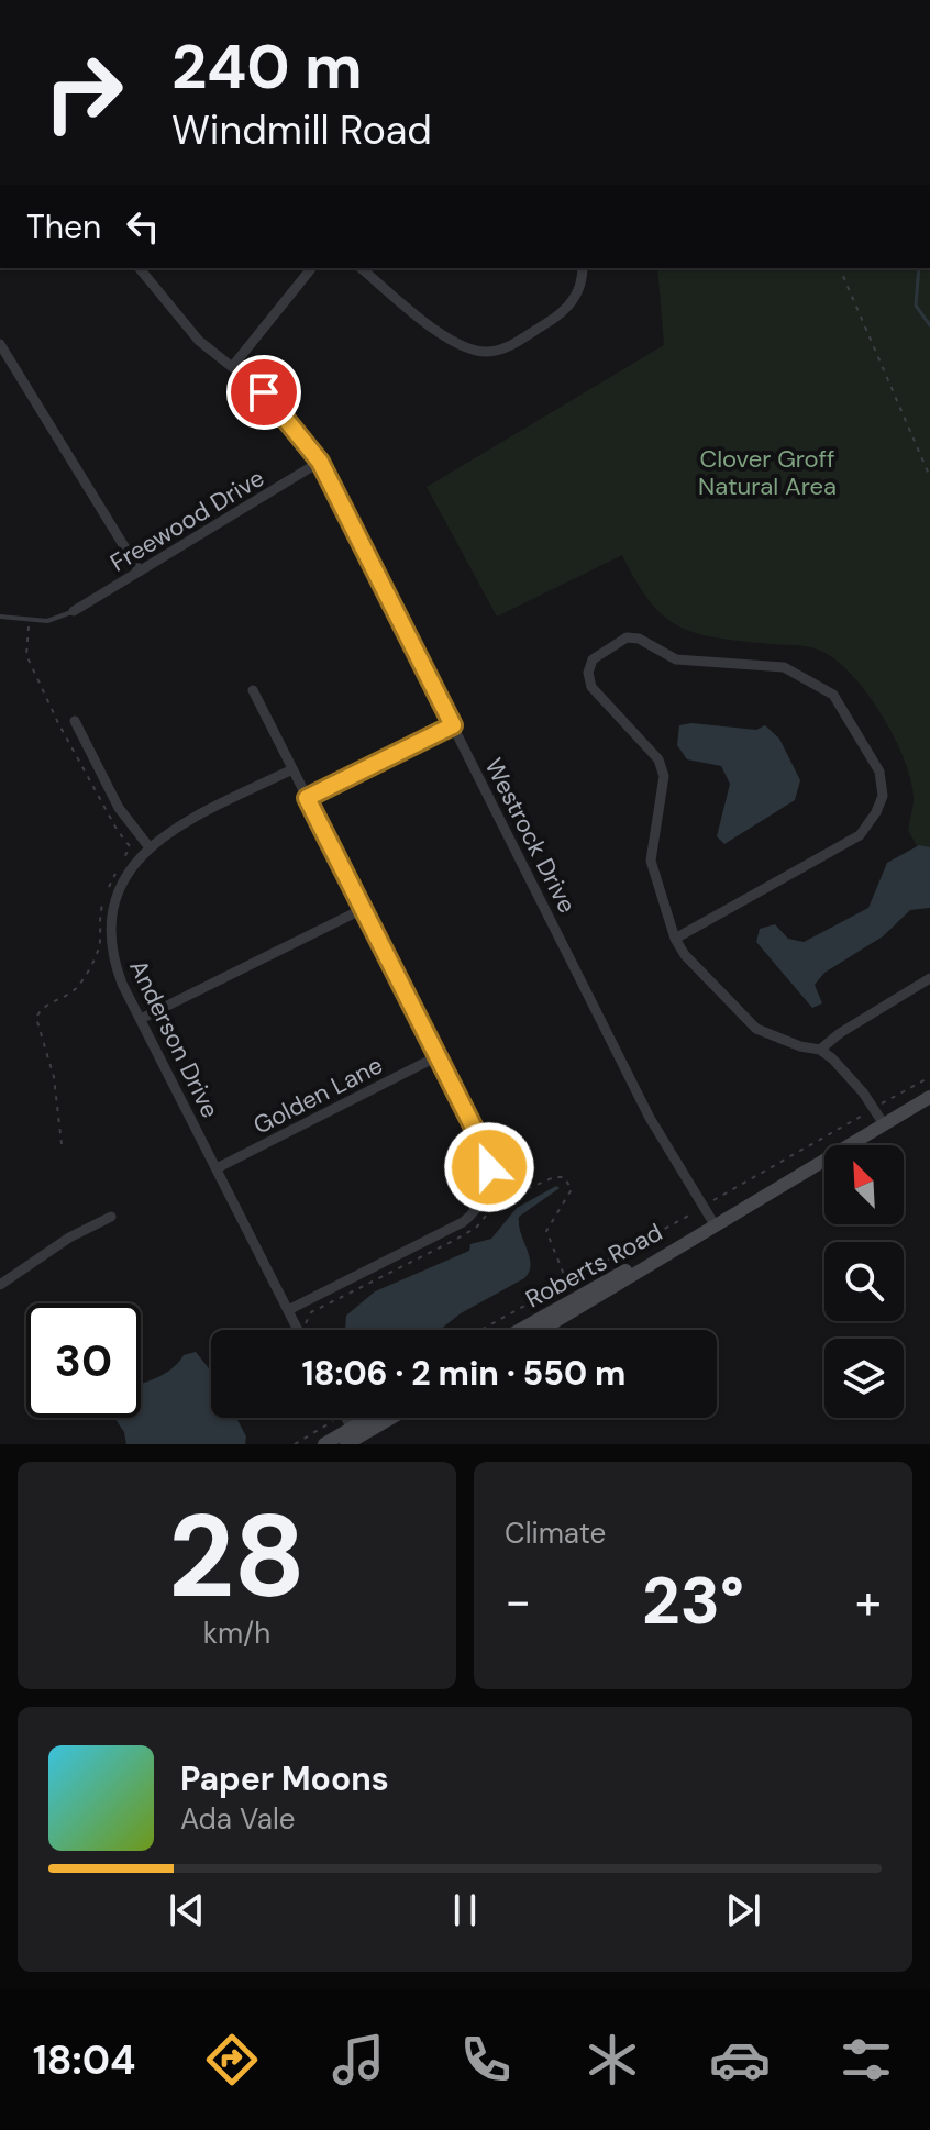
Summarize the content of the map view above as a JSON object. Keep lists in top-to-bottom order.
{
  "streets": {
    "main road": ["Roberts Road"],
    "street": [
      "Freewood Drive",
      "Westrock Drive",
      "Anderson Drive",
      "Golden Lane"
    ]
  },
  "crossings": [
    ["Freewood Drive", "Westrock Drive"],
    ["Westrock Drive", "Roberts Road"],
    ["Anderson Drive", "Golden Lane"]
  ],
  "parks": ["Clover Groff Natural Area"],
  "north": "top left",
  "page": {
    "turn": ["240 m", "Windmill Road"],
    "then": "Then",
    "limit": "30",
    "trip": "18:06 · 2 min · 550 m",
    "tile": [
      ["28", "km/h"],
      "Climate"
    ],
    "heat": ["−", "23°", "+"],
    "song": ["Paper Moons", "Ada Vale"],
    "tabs": "18:04"
  }
}
